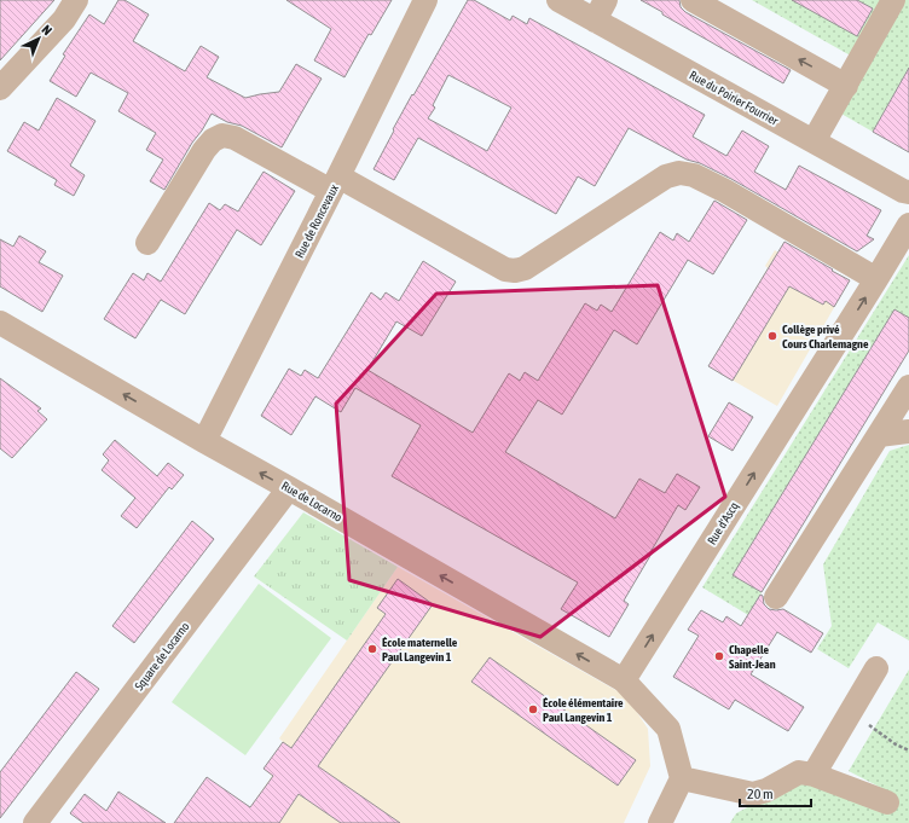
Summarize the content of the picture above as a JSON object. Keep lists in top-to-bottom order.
{
  "streets": {
    "street": [
      "Rue du Poirier Fourrier",
      "Rue de Roncevaux",
      "Rue de Locarno",
      "Rue d'Ascq",
      "Square de Locarno"
    ]
  },
  "crossings": [
    ["Rue de Roncevaux", "Rue de Locarno"],
    ["Rue de Locarno", "Rue d'Ascq"],
    ["Rue de Locarno", "Square de Locarno"]
  ],
  "one_way": ["Rue de Locarno"],
  "places": [
    "Collège privé Cours Charlemagne",
    "École maternelle Paul Langevin 1",
    "Chapelle Saint-Jean",
    "École élémentaire Paul Langevin 1"
  ],
  "scale_bar": "20 m",
  "north": "top right"
}
